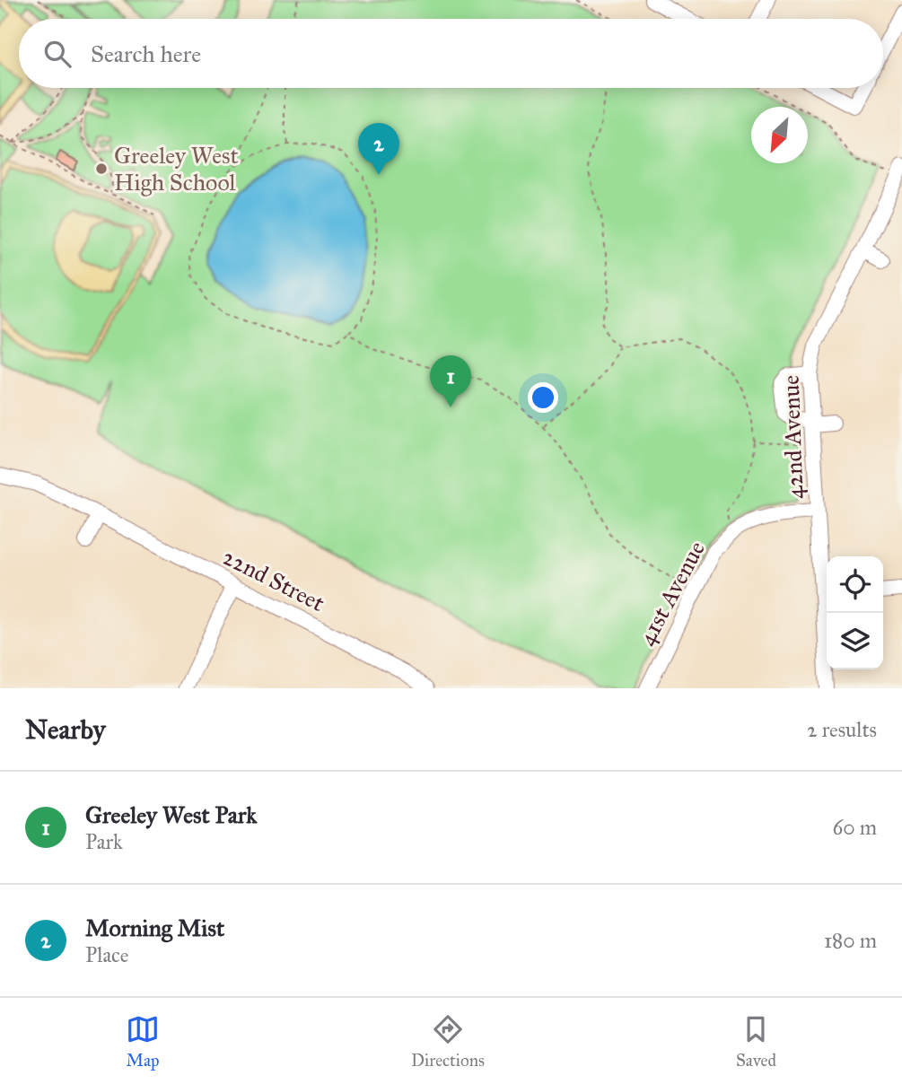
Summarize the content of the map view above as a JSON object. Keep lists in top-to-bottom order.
{
  "streets": {
    "street": ["42nd Avenue", "22nd Street", "41st Avenue"]
  },
  "crossings": [
    ["42nd Avenue", "41st Avenue"]
  ],
  "places": ["Greeley West High School"],
  "north": "bottom left",
  "page": {
    "search": "Search here",
    "pins": ["2", "1"],
    "heading": ["Nearby", "2 results"],
    "list": [
      {
        "mark": "1",
        "name": "Greeley West Park",
        "note": "Park",
        "value": "60 m"
      },
      {
        "mark": "2",
        "name": "Morning Mist",
        "note": "Place",
        "value": "180 m"
      }
    ],
    "nav": ["Map", "Directions", "Saved"]
  }
}
